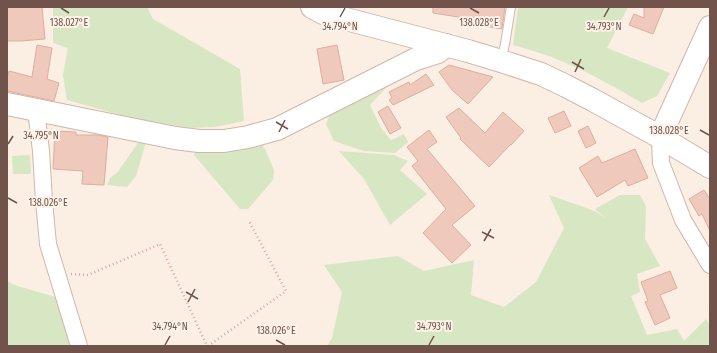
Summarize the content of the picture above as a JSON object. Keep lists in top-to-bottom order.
{
  "coordinates": [
    "138.027°E",
    "138.028°E",
    "34.794°N",
    "34.793°N",
    "34.795°N",
    "138.026°E"
  ]
}
